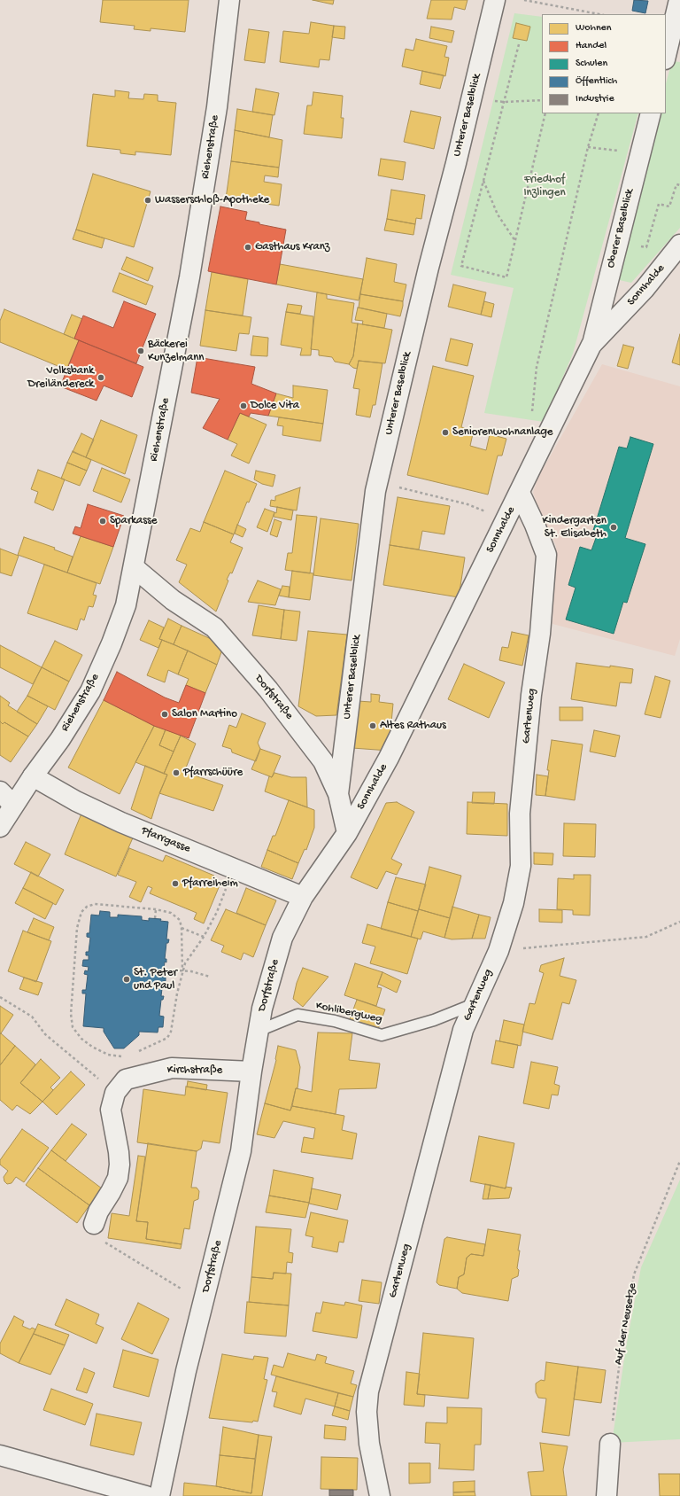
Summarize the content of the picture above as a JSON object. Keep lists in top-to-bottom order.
{
  "streets": {
    "street": [
      "Unterer Baselblick",
      "Riehenstraße",
      "Oberer Baselblick",
      "Sonnhalde",
      "Dorfstraße",
      "Gartenweg",
      "Pfarrgasse",
      "Kirchstraße"
    ],
    "lane": ["Kohlibergweg"],
    "path": ["Auf der Neusetze"]
  },
  "crossings": [
    ["Unterer Baselblick", "Dorfstraße"],
    ["Riehenstraße", "Dorfstraße"],
    ["Riehenstraße", "Pfarrgasse"],
    ["Oberer Baselblick", "Sonnhalde"],
    ["Sonnhalde", "Dorfstraße"],
    ["Sonnhalde", "Gartenweg"],
    ["Dorfstraße", "Pfarrgasse"],
    ["Dorfstraße", "Kohlibergweg"],
    ["Dorfstraße", "Kirchstraße"],
    ["Gartenweg", "Kohlibergweg"]
  ],
  "parks": ["Friedhof Inzlingen"],
  "places": [
    "Wasserschloß-Apotheke",
    "Gasthaus Kranz",
    "Bäckerei Kunzelmann",
    "Volksbank Dreiländereck",
    "Dolce Vita",
    "Seniorenwohnanlage",
    "Sparkasse",
    "Kindergarten St. Elisabeth",
    "Salon Martino",
    "Altes Rathaus",
    "Pfarrschüüre",
    "Pfarreiheim",
    "St. Peter und Paul"
  ],
  "legend": [
    "Wohnen",
    "Handel",
    "Schulen",
    "Öffentlich",
    "Industrie"
  ]
}
